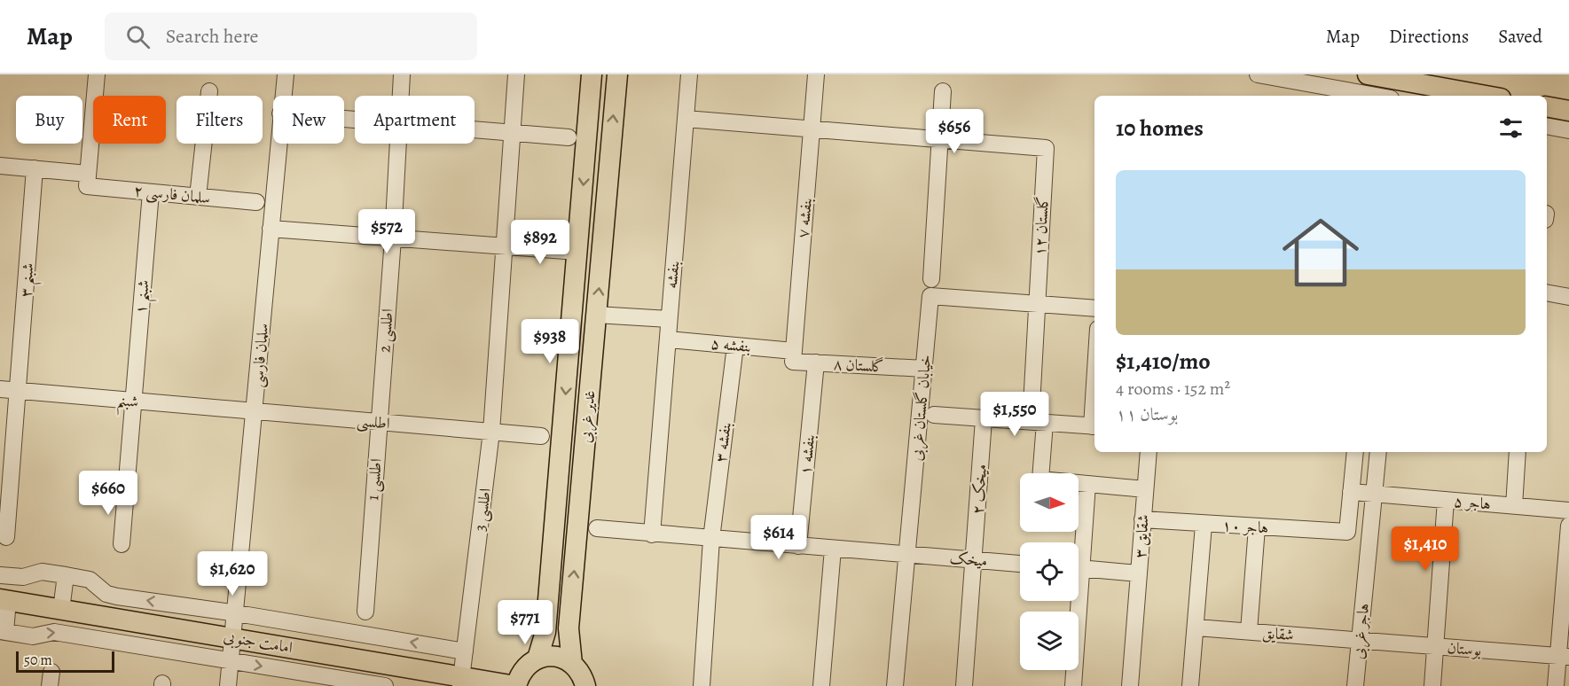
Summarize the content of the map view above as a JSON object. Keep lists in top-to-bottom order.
{
  "streets": {
    "main road": ["غدیر غربی", "امامت جنوبی"],
    "street": [
      "سلمان فارسی ۲",
      "بنفشه ۷",
      "گلستان ۱۲",
      "بنفشه",
      "شبنم ۳",
      "شبنم ۱",
      "اطلسی 2",
      "بنفشه ۵",
      "سلمان فارسی",
      "گلستان ۸",
      "شبنم",
      "خیابان گلستان غربی",
      "اطلسی",
      "بنفشه ۳",
      "بنفشه ۱",
      "اطلسی 1",
      "میخک ۲",
      "هاجر ۵",
      "اطلسی 3",
      "هاجر ۱۰",
      "شقایق ۳",
      "میخک",
      "هاجر غربی",
      "شقایق",
      "بوستان"
    ]
  },
  "crossings": [
    ["سلمان فارسی ۲", "شبنم ۳"],
    ["سلمان فارسی ۲", "شبنم ۱"],
    ["بنفشه ۷", "بنفشه ۵"],
    ["بنفشه ۷", "گلستان ۸"],
    ["گلستان ۱۲", "خیابان گلستان غربی"],
    ["بنفشه", "بنفشه ۵"],
    ["شبنم ۳", "شبنم"],
    ["شبنم ۱", "شبنم"],
    ["اطلسی 2", "اطلسی"],
    ["اطلسی 2", "اطلسی 1"],
    ["بنفشه ۵", "گلستان ۸"],
    ["بنفشه ۵", "بنفشه ۳"],
    ["سلمان فارسی", "شبنم"],
    ["سلمان فارسی", "اطلسی"],
    ["سلمان فارسی", "امامت جنوبی"],
    ["گلستان ۸", "خیابان گلستان غربی"],
    ["گلستان ۸", "بنفشه ۱"],
    ["شبنم", "اطلسی"],
    ["خیابان گلستان غربی", "میخک"],
    ["اطلسی", "اطلسی 1"],
    ["اطلسی", "اطلسی 3"],
    ["میخک ۲", "میخک"],
    ["هاجر ۵", "هاجر ۱۰"],
    ["هاجر ۵", "هاجر غربی"],
    ["اطلسی 3", "امامت جنوبی"],
    ["هاجر ۱۰", "شقایق ۳"],
    ["هاجر غربی", "شقایق"],
    ["هاجر غربی", "بوستان"],
    ["شقایق", "بوستان"]
  ],
  "scale_bar": "50 m",
  "north": "right",
  "page": {
    "header": "Map",
    "search": "Search here",
    "nav": ["Map", "Directions", "Saved"],
    "chip": [
      "Buy",
      "Rent",
      "Filters",
      "New",
      "Apartment"
    ],
    "heading": "10 homes",
    "price": [
      "$656",
      "$572",
      "$892",
      "$938",
      "$1,550",
      "$660",
      "$614",
      "$1,410",
      "$1,620",
      "$771"
    ],
    "list": [
      {
        "name": "$1,410/mo",
        "note": "4 rooms · 152 m² · بوستان ۱۱"
      }
    ],
    "scale": "50 m"
  }
}
